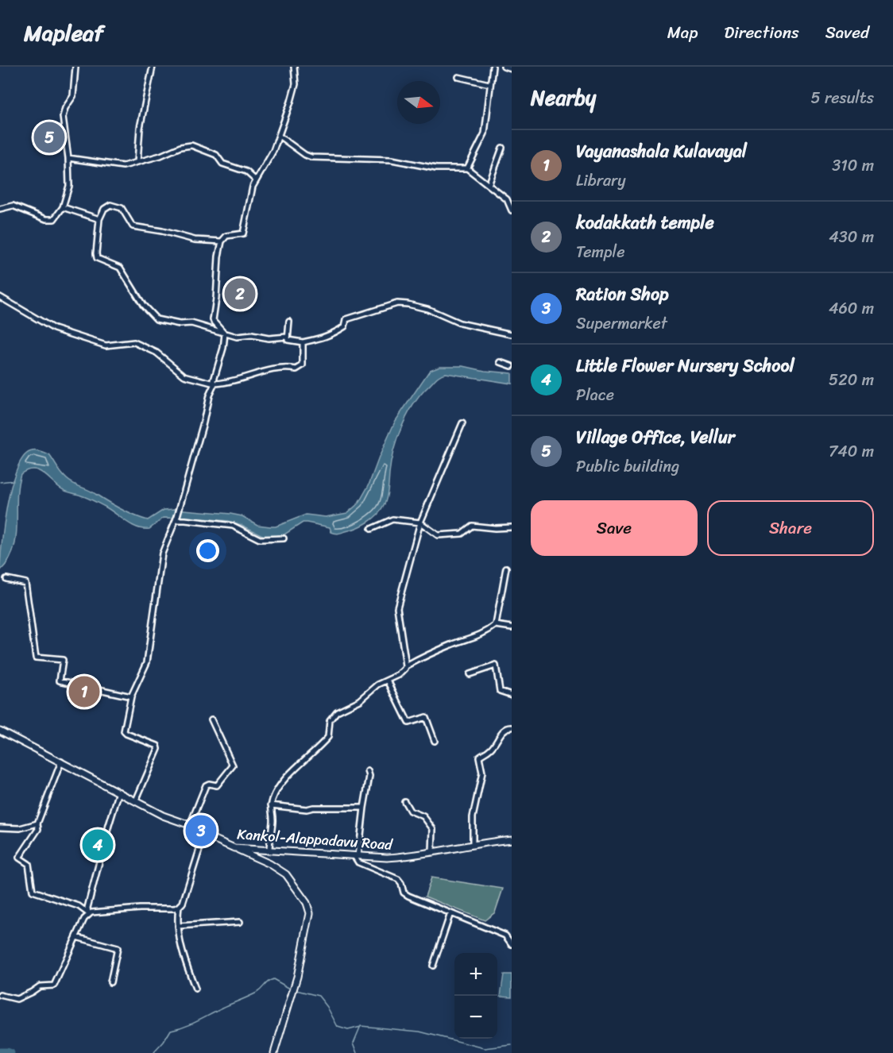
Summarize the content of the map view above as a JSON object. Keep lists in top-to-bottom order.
{
  "streets": {
    "main road": ["Kankol-Alappadavu Road"]
  },
  "north": "right",
  "page": {
    "header": "Mapleaf",
    "nav": ["Map", "Directions", "Saved"],
    "heading": ["Nearby", "5 results"],
    "pins": [
      "5",
      "2",
      "1",
      "3",
      "4"
    ],
    "list": [
      {
        "mark": "1",
        "name": "Vayanashala Kulavayal",
        "note": "Library",
        "value": "310 m"
      },
      {
        "mark": "2",
        "name": "kodakkath temple",
        "note": "Temple",
        "value": "430 m"
      },
      {
        "mark": "3",
        "name": "Ration Shop",
        "note": "Supermarket",
        "value": "460 m"
      },
      {
        "mark": "4",
        "name": "Little Flower Nursery School",
        "note": "Place",
        "value": "520 m"
      },
      {
        "mark": "5",
        "name": "Village Office, Vellur",
        "note": "Public building",
        "value": "740 m"
      }
    ],
    "buttons": ["Save", "Share"],
    "map_buttons": ["+", "−"]
  }
}
